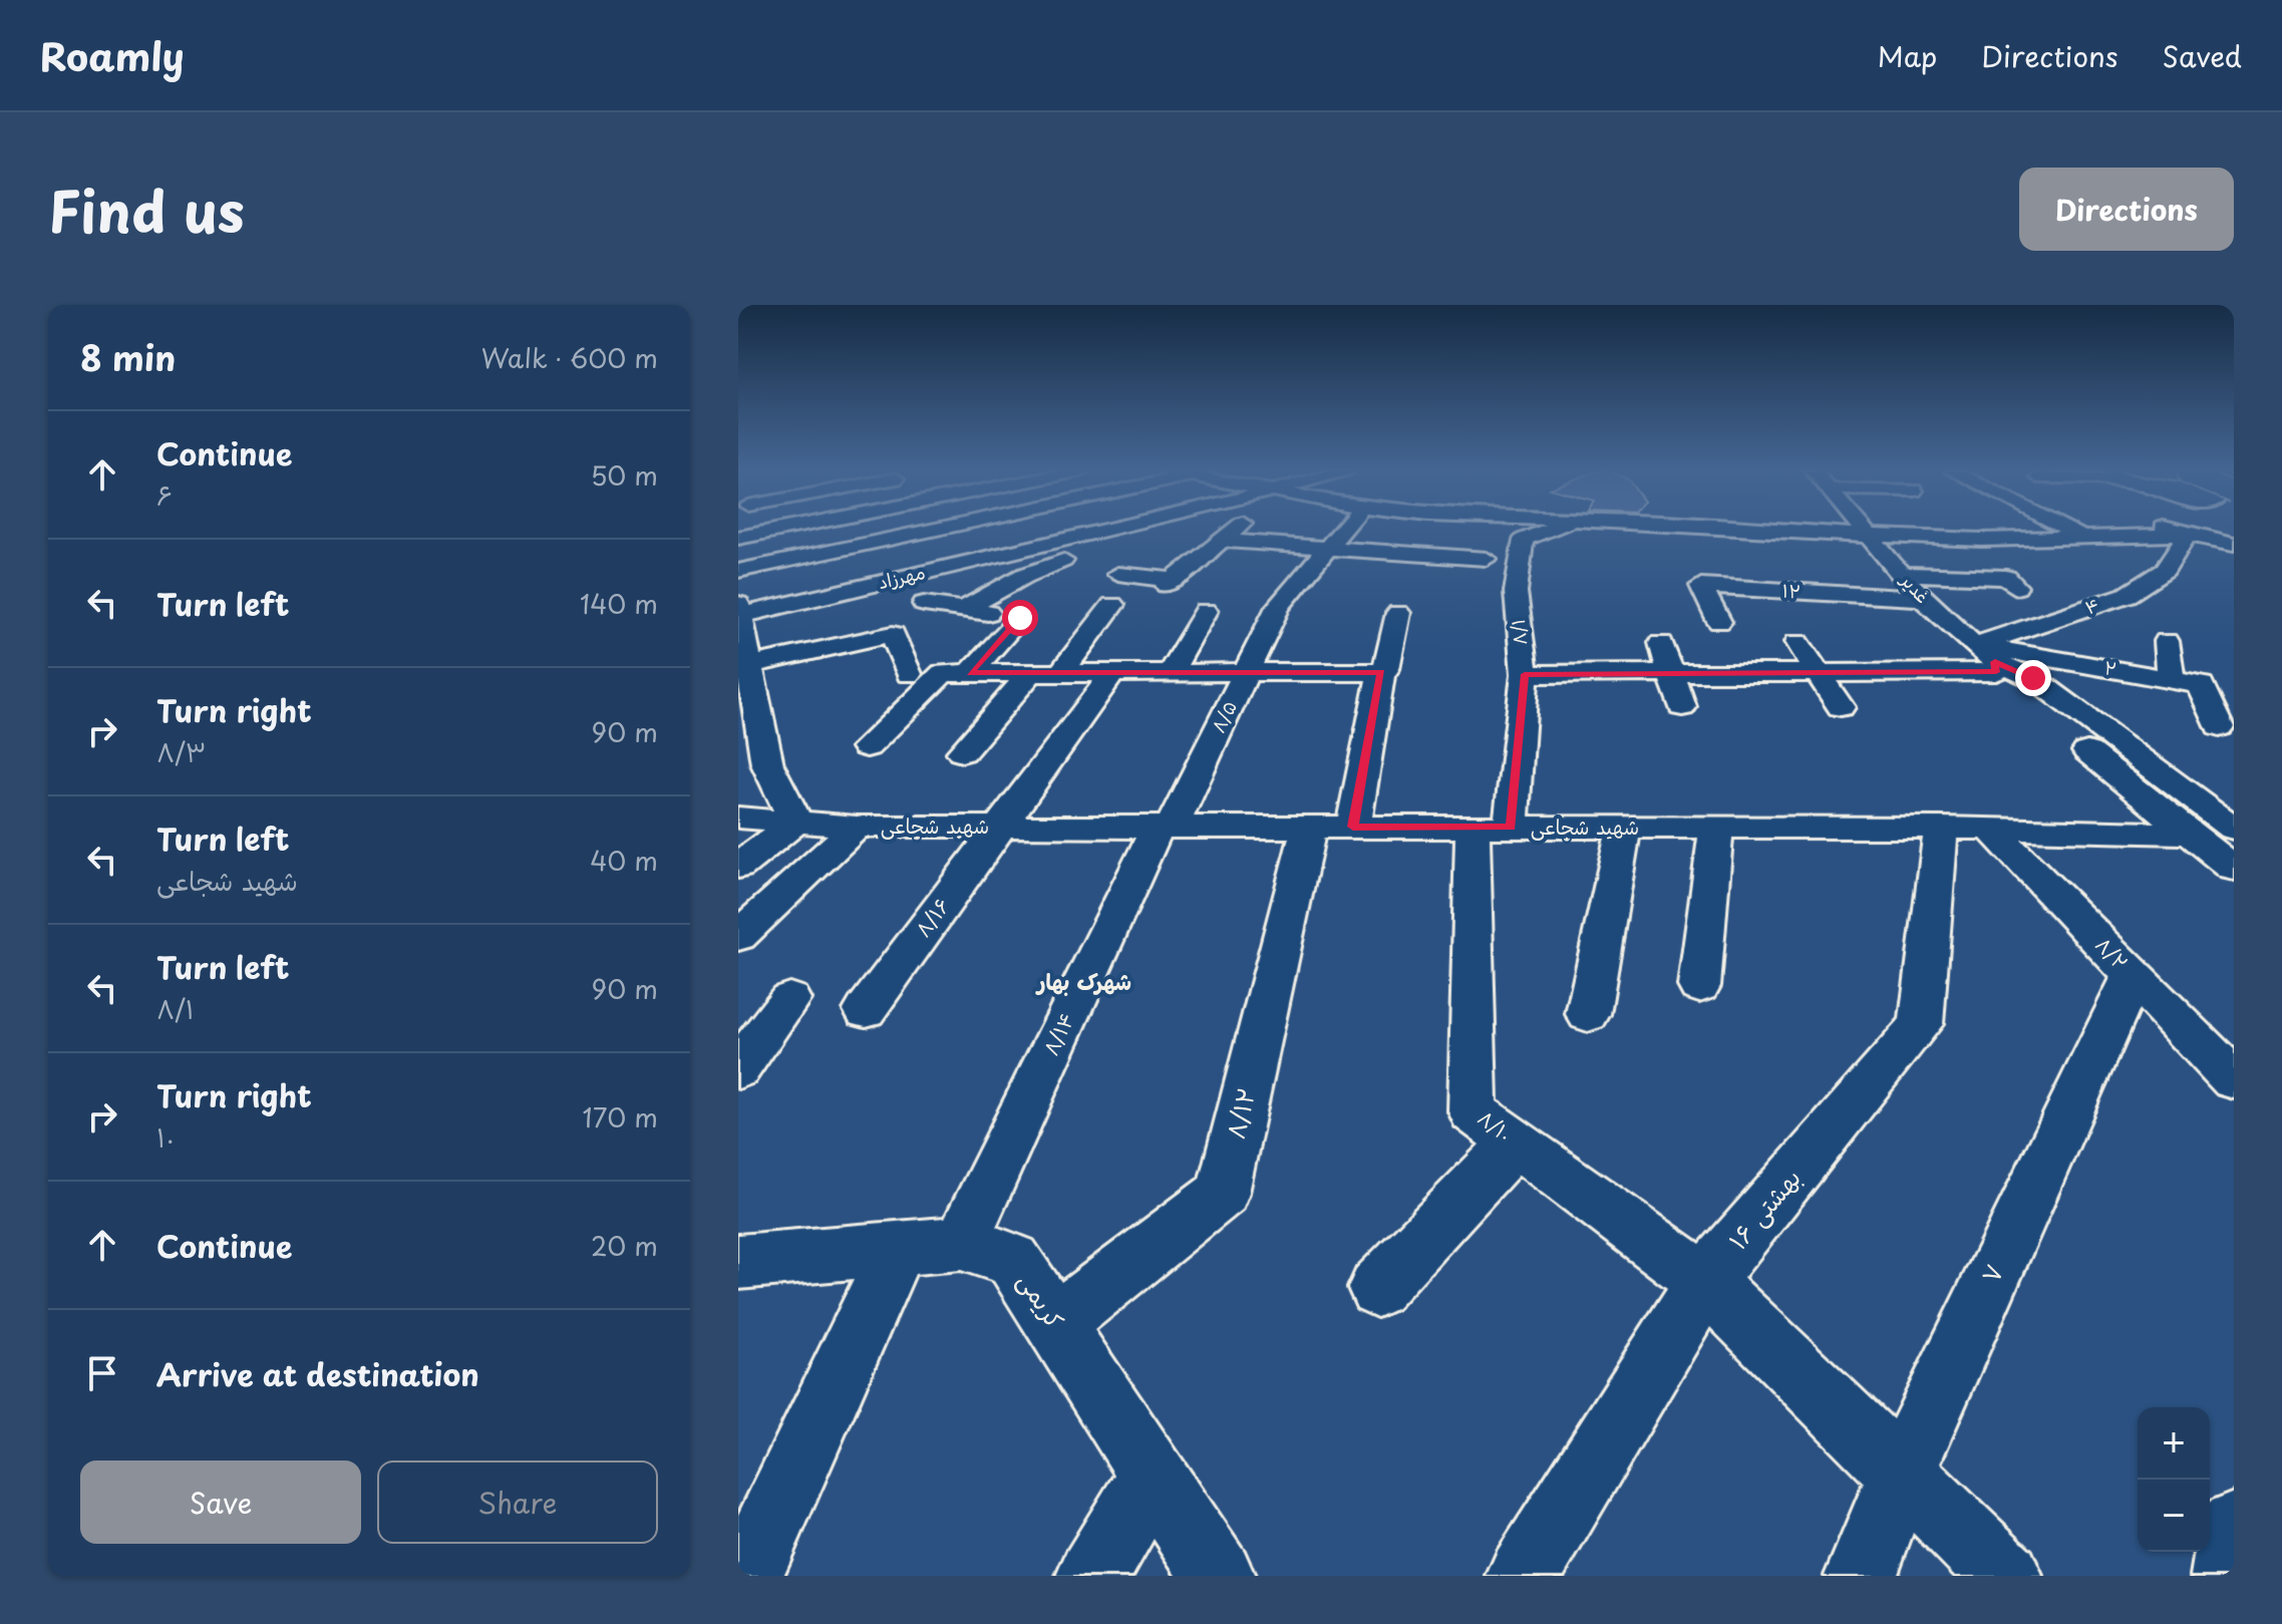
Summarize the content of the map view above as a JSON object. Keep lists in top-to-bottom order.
{
  "streets": {
    "street": [
      "مهرزاد",
      "غدیر",
      "۱۲",
      "۴",
      "۸/۱",
      "۲",
      "۸/۵",
      "شهید شجاعی",
      "۸/۱۶",
      "۸/۲",
      "۸/۱۴",
      "۸/۱۲",
      "۸/۱۰",
      "۱۶ بهشتی",
      "۷",
      "کریمی"
    ]
  },
  "crossings": [
    ["غدیر", "۱۲"],
    ["غدیر", "۴"],
    ["غدیر", "۲"],
    ["۴", "۲"],
    ["۸/۱", "شهید شجاعی"],
    ["۸/۱", "۸/۱۰"],
    ["۸/۵", "شهید شجاعی"],
    ["۸/۵", "۸/۱۴"],
    ["شهید شجاعی", "۸/۱۶"],
    ["شهید شجاعی", "۸/۲"],
    ["شهید شجاعی", "۸/۱۴"],
    ["شهید شجاعی", "۸/۱۲"],
    ["شهید شجاعی", "۸/۱۰"],
    ["شهید شجاعی", "۱۶ بهشتی"],
    ["۸/۲", "۱۶ بهشتی"],
    ["۸/۲", "۷"],
    ["۸/۱۴", "کریمی"],
    ["۸/۱۲", "کریمی"],
    ["۸/۱۰", "۱۶ بهشتی"],
    ["۸/۱۰", "۷"]
  ],
  "districts": ["شهرک بهار"],
  "page": {
    "header": "Roamly",
    "nav": ["Map", "Directions", "Saved"],
    "title": "Find us",
    "buttons": [
      "Directions",
      ["Save", "Share"]
    ],
    "heading": ["8 min", "Walk · 600 m"],
    "list": [
      ["Continue", "۶", "50 m"],
      ["Turn left", "140 m"],
      ["Turn right", "۸/۳", "90 m"],
      ["Turn left", "شهید شجاعی", "40 m"],
      ["Turn left", "۸/۱", "90 m"],
      ["Turn right", "۱۰", "170 m"],
      ["Continue", "20 m"],
      "Arrive at destination"
    ],
    "map_buttons": ["+", "−"]
  }
}
